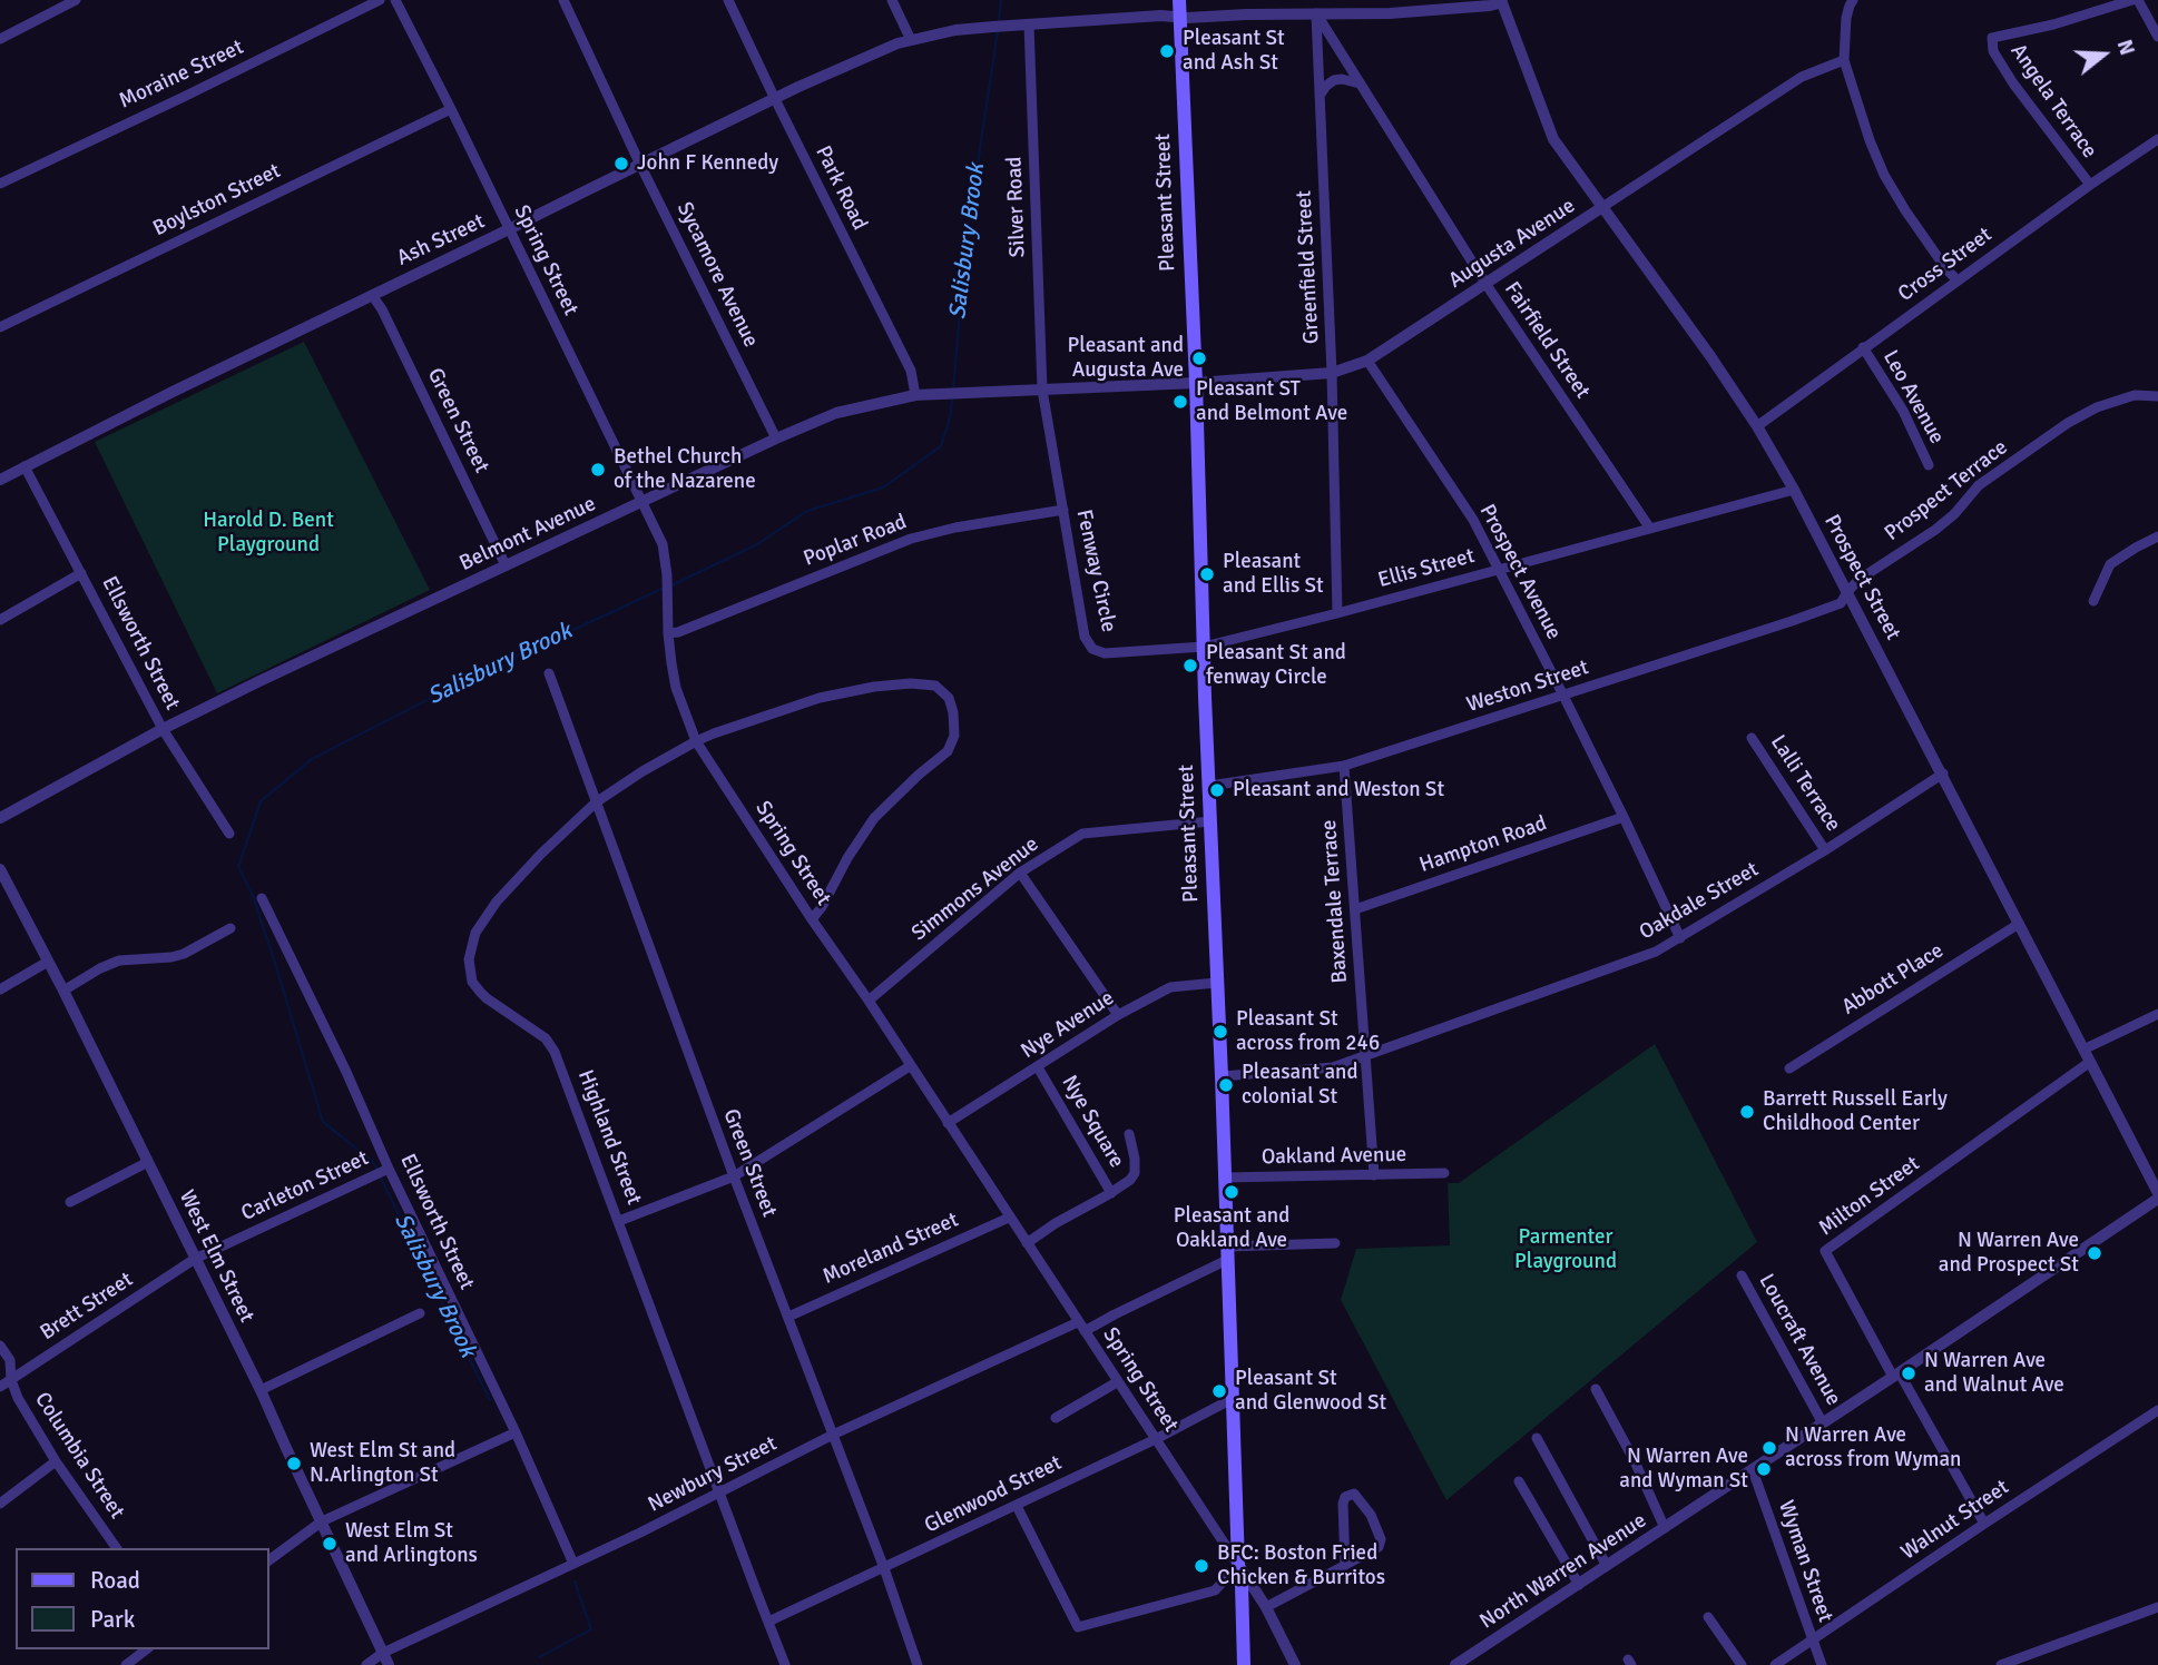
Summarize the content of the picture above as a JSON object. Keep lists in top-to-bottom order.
{
  "streets": {
    "main road": ["Pleasant Street"],
    "street": [
      "Moraine Street",
      "Angela Terrace",
      "Park Road",
      "Boylston Street",
      "Silver Road",
      "Ash Street",
      "Augusta Avenue",
      "Spring Street",
      "Cross Street",
      "Greenfield Street",
      "Sycamore Avenue",
      "Fairfield Street",
      "Leo Avenue",
      "Green Street",
      "Prospect Terrace",
      "Belmont Avenue",
      "Poplar Road",
      "Ellis Street",
      "Fenway Circle",
      "Prospect Avenue",
      "Prospect Street",
      "Ellsworth Street",
      "Weston Street",
      "Lalli Terrace",
      "Hampton Road",
      "Simmons Avenue",
      "Baxendale Terrace",
      "Oakdale Street",
      "Abbott Place",
      "Nye Avenue",
      "Nye Square",
      "Highland Street",
      "Oakland Avenue",
      "Carleton Street",
      "Milton Street",
      "Moreland Street",
      "West Elm Street",
      "Brett Street",
      "Loucraft Avenue",
      "Columbia Street",
      "Newbury Street",
      "Glenwood Street",
      "Walnut Street",
      "Wyman Street",
      "North Warren Avenue"
    ]
  },
  "crossings": [
    ["Angela Terrace", "Cross Street"],
    ["Park Road", "Ash Street"],
    ["Park Road", "Belmont Avenue"],
    ["Boylston Street", "Spring Street"],
    ["Pleasant Street", "Ash Street"],
    ["Pleasant Street", "Augusta Avenue"],
    ["Pleasant Street", "Spring Street"],
    ["Pleasant Street", "Belmont Avenue"],
    ["Pleasant Street", "Ellis Street"],
    ["Pleasant Street", "Fenway Circle"],
    ["Pleasant Street", "Weston Street"],
    ["Pleasant Street", "Simmons Avenue"],
    ["Pleasant Street", "Oakdale Street"],
    ["Pleasant Street", "Nye Avenue"],
    ["Pleasant Street", "Oakland Avenue"],
    ["Pleasant Street", "Newbury Street"],
    ["Pleasant Street", "Glenwood Street"],
    ["Silver Road", "Ash Street"],
    ["Silver Road", "Belmont Avenue"],
    ["Silver Road", "Fenway Circle"],
    ["Ash Street", "Spring Street"],
    ["Ash Street", "Greenfield Street"],
    ["Ash Street", "Sycamore Avenue"],
    ["Ash Street", "Fairfield Street"],
    ["Ash Street", "Green Street"],
    ["Ash Street", "Prospect Street"],
    ["Ash Street", "Ellsworth Street"],
    ["Augusta Avenue", "Greenfield Street"],
    ["Augusta Avenue", "Fairfield Street"],
    ["Augusta Avenue", "Belmont Avenue"],
    ["Augusta Avenue", "Prospect Avenue"],
    ["Augusta Avenue", "Prospect Street"],
    ["Spring Street", "Belmont Avenue"],
    ["Spring Street", "Poplar Road"],
    ["Spring Street", "Simmons Avenue"],
    ["Spring Street", "Nye Avenue"],
    ["Spring Street", "Nye Square"],
    ["Spring Street", "Highland Street"],
    ["Spring Street", "Moreland Street"],
    ["Spring Street", "Newbury Street"],
    ["Spring Street", "Glenwood Street"],
    ["Cross Street", "Leo Avenue"],
    ["Cross Street", "Prospect Street"],
    ["Greenfield Street", "Fairfield Street"],
    ["Greenfield Street", "Ellis Street"],
    ["Sycamore Avenue", "Belmont Avenue"],
    ["Fairfield Street", "Ellis Street"],
    ["Green Street", "Belmont Avenue"],
    ["Green Street", "Highland Street"],
    ["Green Street", "Moreland Street"],
    ["Green Street", "Newbury Street"],
    ["Green Street", "Glenwood Street"],
    ["Prospect Terrace", "Prospect Street"],
    ["Prospect Terrace", "Weston Street"],
    ["Belmont Avenue", "Fenway Circle"],
    ["Belmont Avenue", "Ellsworth Street"],
    ["Poplar Road", "Fenway Circle"],
    ["Ellis Street", "Fenway Circle"],
    ["Ellis Street", "Prospect Avenue"],
    ["Ellis Street", "Prospect Street"],
    ["Prospect Avenue", "Weston Street"],
    ["Prospect Avenue", "Hampton Road"],
    ["Prospect Avenue", "Oakdale Street"],
    ["Prospect Street", "Weston Street"],
    ["Prospect Street", "Oakdale Street"],
    ["Prospect Street", "Abbott Place"],
    ["Prospect Street", "Milton Street"],
    ["Prospect Street", "North Warren Avenue"],
    ["Ellsworth Street", "Carleton Street"],
    ["Ellsworth Street", "Newbury Street"],
    ["Weston Street", "Baxendale Terrace"],
    ["Lalli Terrace", "Oakdale Street"],
    ["Hampton Road", "Baxendale Terrace"],
    ["Baxendale Terrace", "Oakdale Street"],
    ["Baxendale Terrace", "Oakland Avenue"],
    ["Nye Avenue", "Nye Square"],
    ["Highland Street", "Newbury Street"],
    ["Highland Street", "Glenwood Street"],
    ["Carleton Street", "West Elm Street"],
    ["Carleton Street", "Brett Street"],
    ["Milton Street", "North Warren Avenue"],
    ["West Elm Street", "Brett Street"],
    ["West Elm Street", "Newbury Street"],
    ["Brett Street", "Columbia Street"],
    ["Loucraft Avenue", "North Warren Avenue"],
    ["Walnut Street", "Wyman Street"],
    ["Wyman Street", "North Warren Avenue"]
  ],
  "water": ["Salisbury Brook"],
  "parks": ["Harold D. Bent Playground", "Parmenter Playground"],
  "places": [
    "Pleasant St and Ash St",
    "John F Kennedy",
    "Pleasant and Augusta Ave",
    "Pleasant ST and Belmont Ave",
    "Bethel Church of the Nazarene",
    "Pleasant and Ellis St",
    "Pleasant St and fenway Circle",
    "Pleasant and Weston St",
    "Pleasant St across from 246",
    "Pleasant and colonial St",
    "Barrett Russell Early Childhood Center",
    "Pleasant and Oakland Ave",
    "N Warren Ave and Prospect St",
    "N Warren Ave and Walnut Ave",
    "Pleasant St and Glenwood St",
    "N Warren Ave across from Wyman",
    "West Elm St and N.Arlington St",
    "N Warren Ave and Wyman St",
    "West Elm St and Arlingtons",
    "BFC: Boston Fried Chicken & Burritos"
  ],
  "legend": ["Road", "Park"],
  "north": "right"
}
